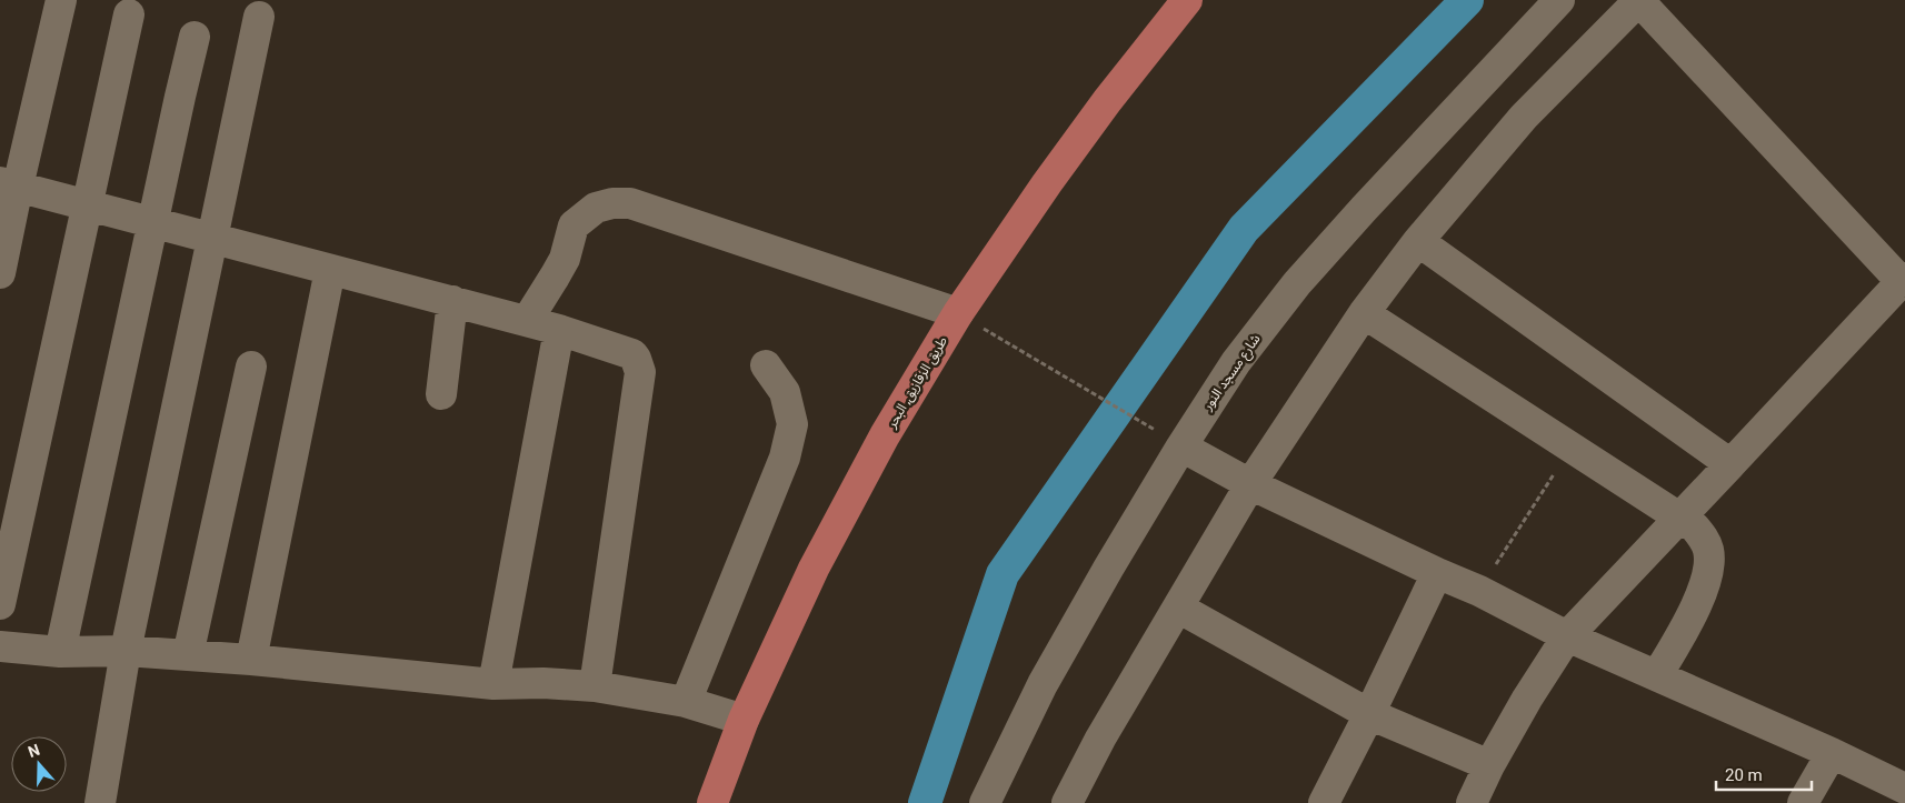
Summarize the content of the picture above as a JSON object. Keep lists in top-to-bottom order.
{
  "streets": {
    "main road": ["طريق الزقازيق, البحر"],
    "street": ["شارع مسجد النور"]
  },
  "scale_bar": "20 m",
  "north": "top"
}
